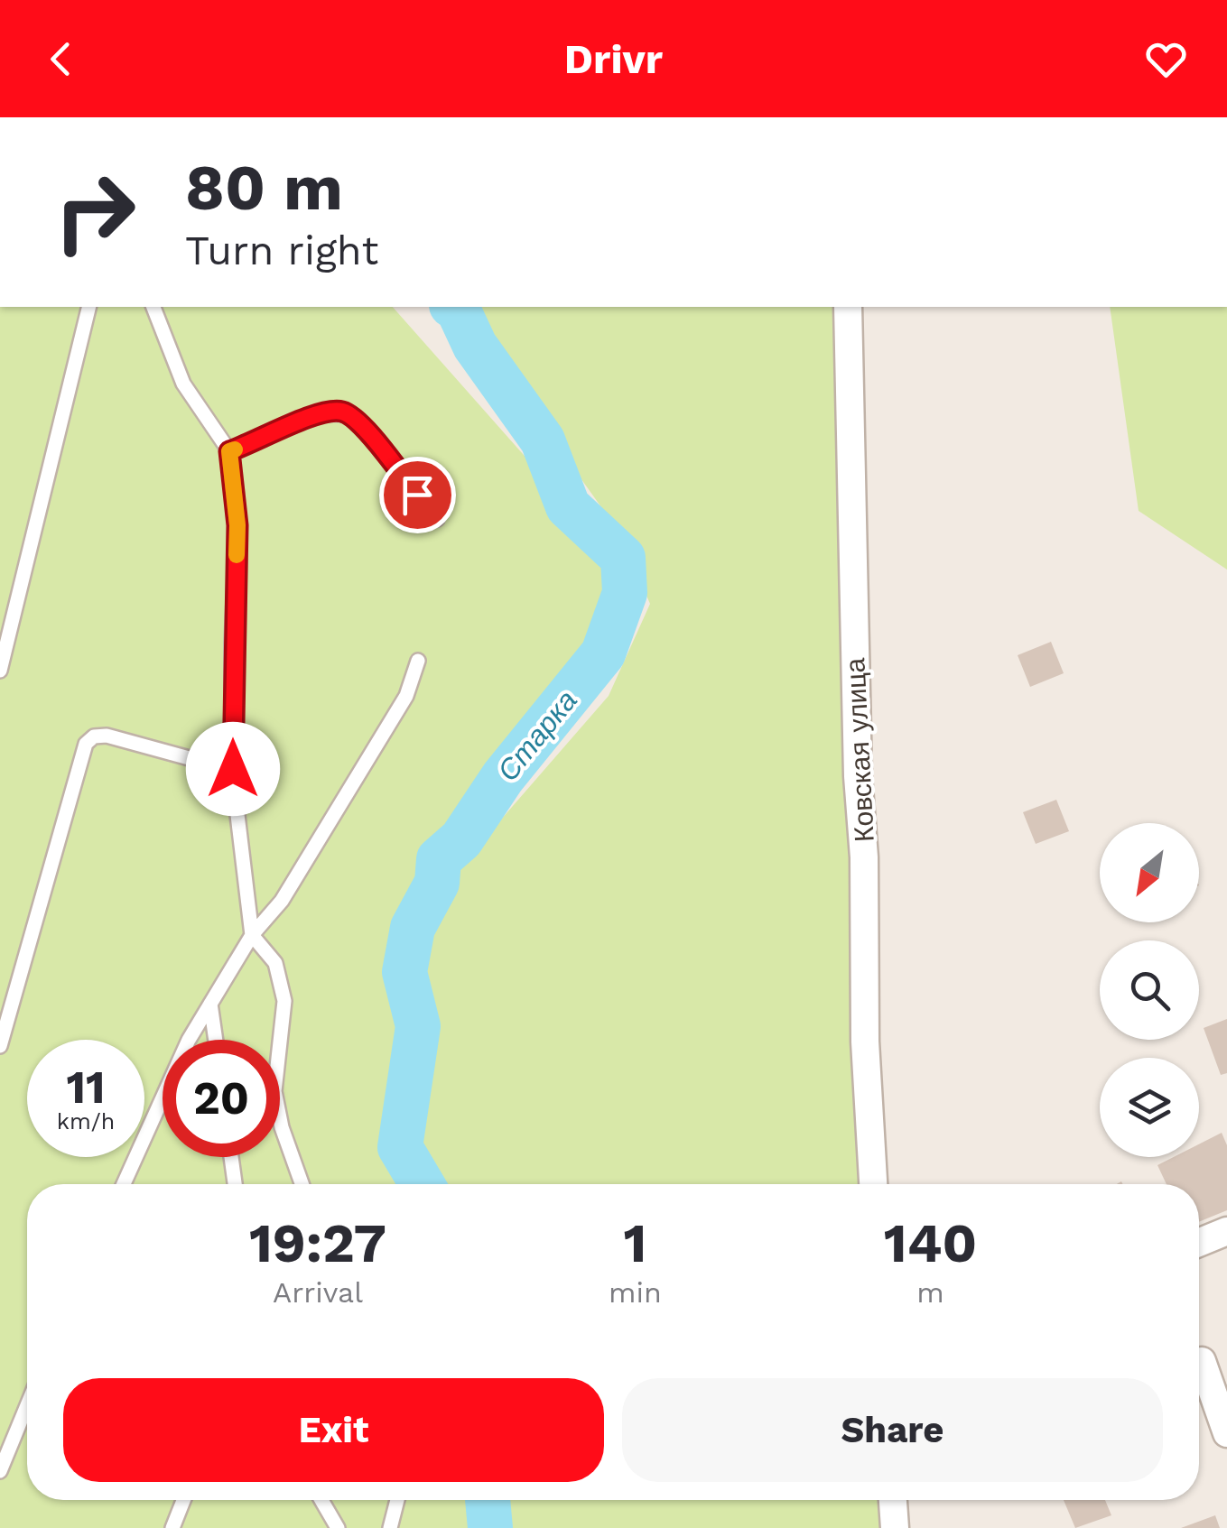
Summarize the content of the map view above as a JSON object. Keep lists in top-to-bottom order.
{
  "streets": {
    "street": ["Ковская улица"]
  },
  "water": ["Старка"],
  "north": "bottom left",
  "page": {
    "header": "Drivr",
    "turn": ["80 m", "Turn right"],
    "speed": "11 km/h",
    "limit": "20",
    "eta": [
      "19:27",
      "Arrival",
      "1",
      "min",
      "140",
      "m"
    ],
    "buttons": ["Exit", "Share"]
  }
}
